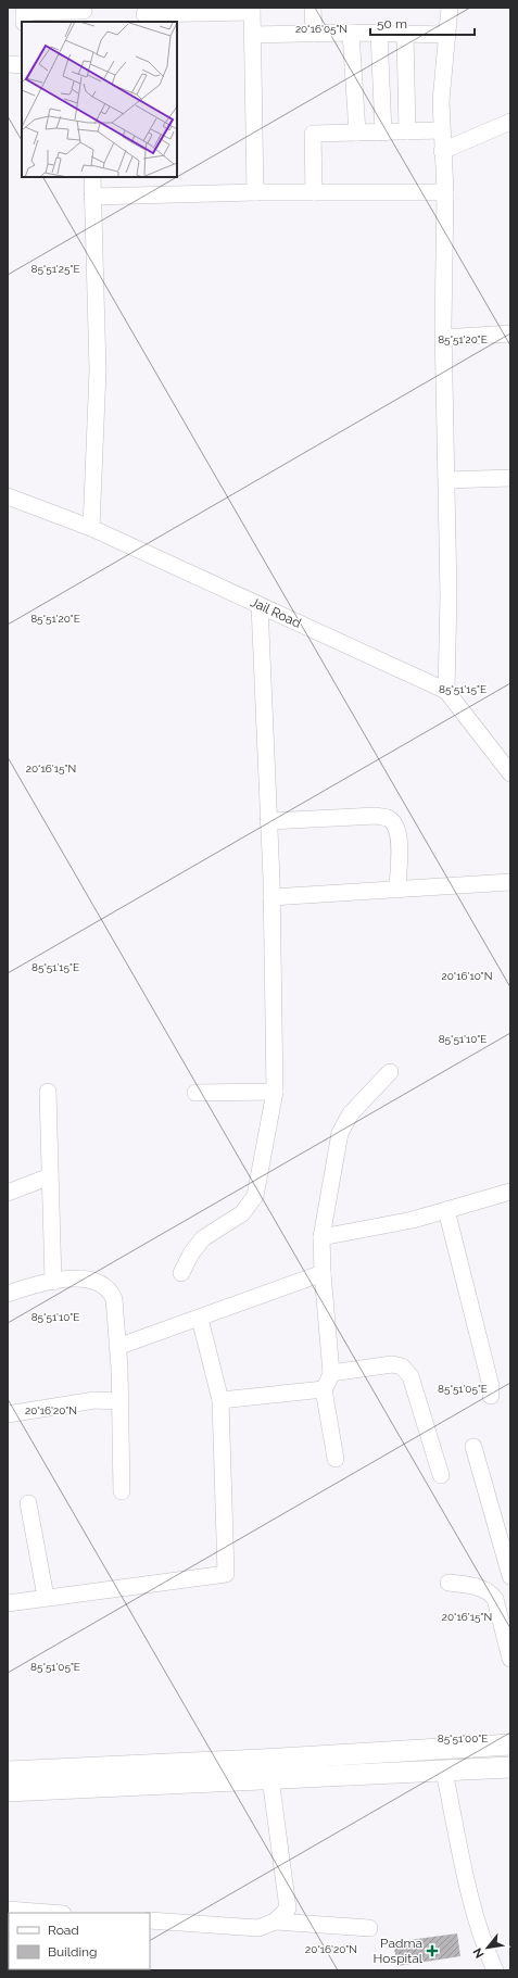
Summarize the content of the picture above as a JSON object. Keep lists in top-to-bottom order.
{
  "streets": {
    "street": ["Jail Road"]
  },
  "places": {
    "health": ["Padma Hospital"]
  },
  "legend": ["Road", "Building"],
  "scale_bar": "50 m",
  "north": "bottom left",
  "coordinates": [
    "20°16'05\"N",
    "85°51'25\"E",
    "85°51'20\"E",
    "85°51'15\"E",
    "20°16'15\"N",
    "20°16'10\"N",
    "85°51'10\"E",
    "85°51'05\"E",
    "20°16'20\"N",
    "85°51'00\"E"
  ]
}
